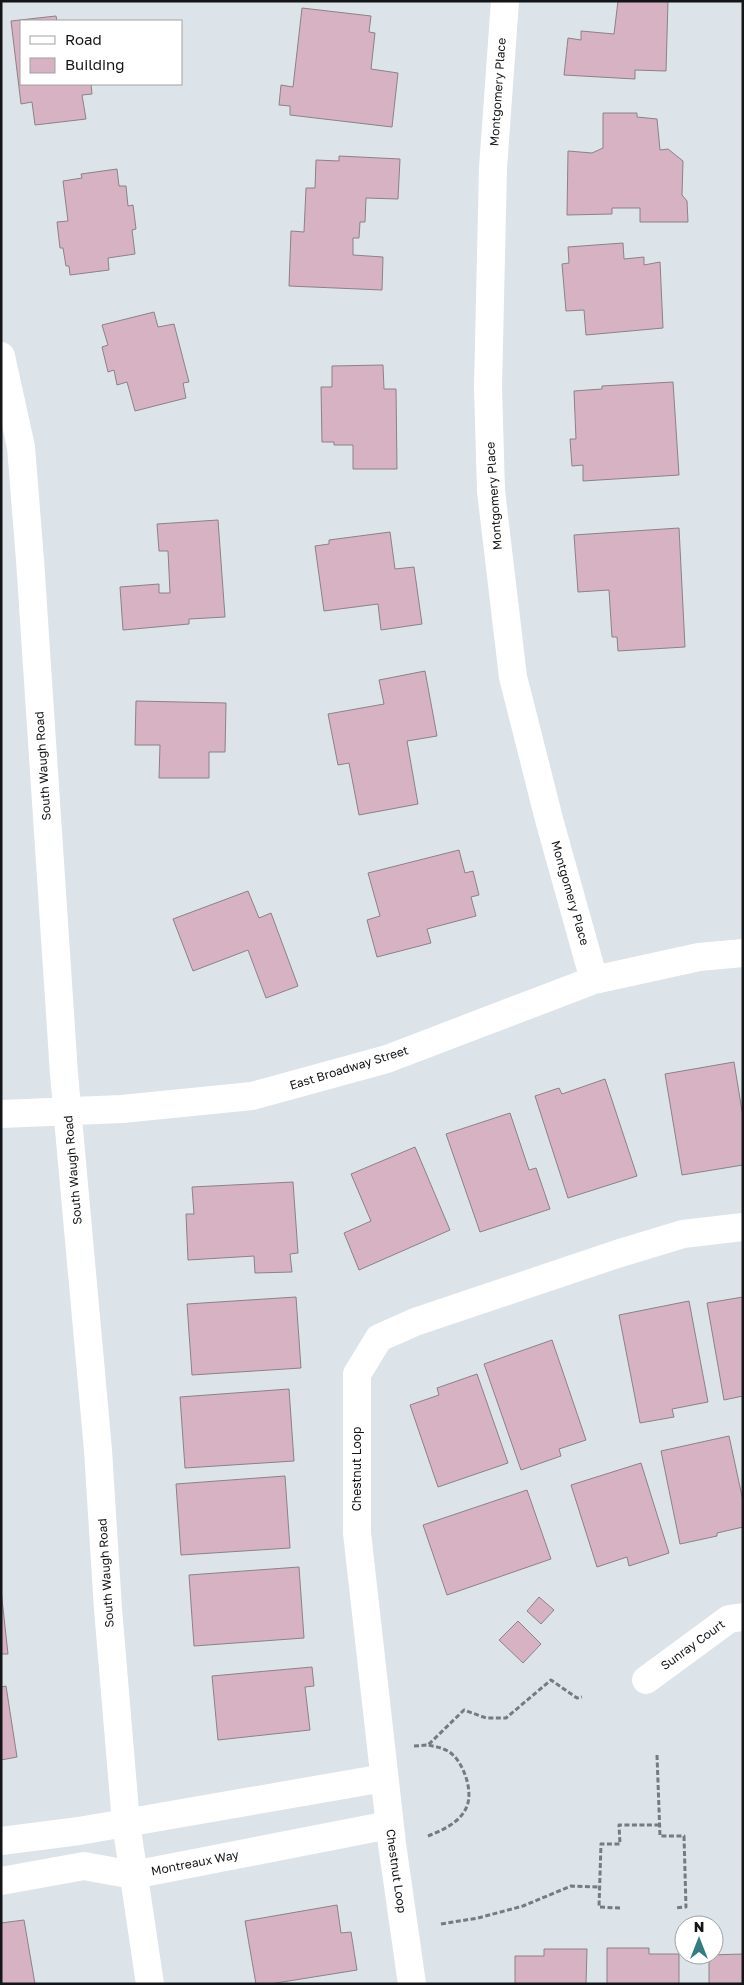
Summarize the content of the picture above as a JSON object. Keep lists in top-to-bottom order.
{
  "streets": {
    "street": [
      "Montgomery Place",
      "South Waugh Road",
      "East Broadway Street",
      "Chestnut Loop",
      "Sunray Court",
      "Montreaux Way"
    ]
  },
  "crossings": [
    ["Montgomery Place", "East Broadway Street"],
    ["South Waugh Road", "East Broadway Street"],
    ["South Waugh Road", "Montreaux Way"],
    ["Chestnut Loop", "Montreaux Way"]
  ],
  "legend": ["Road", "Building"],
  "north": "top"
}
